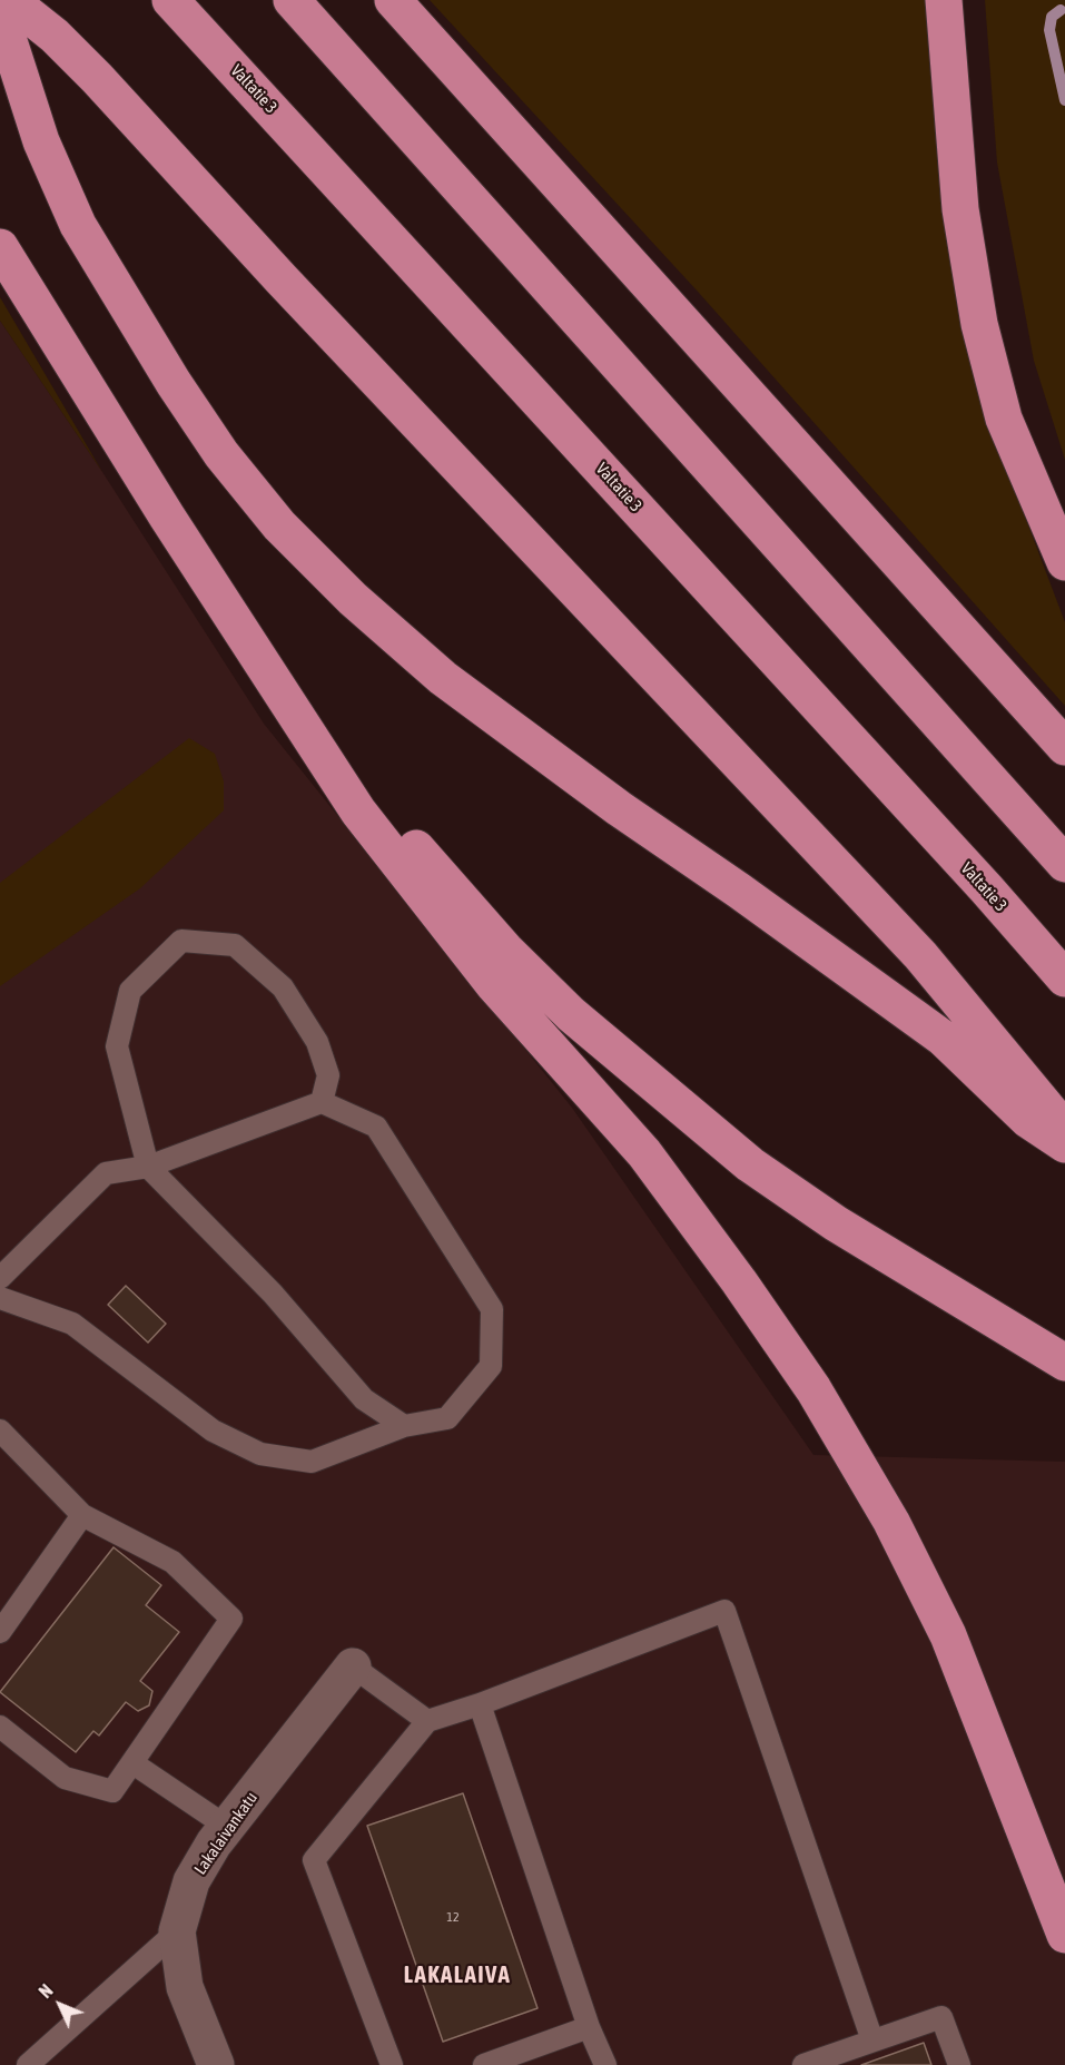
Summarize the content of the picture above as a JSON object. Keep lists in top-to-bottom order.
{
  "streets": {
    "highway": ["Valtatie 3"],
    "street": ["Lakalaivankatu"]
  },
  "districts": ["LAKALAIVA"],
  "house_numbers": ["12"],
  "north": "top left"
}
